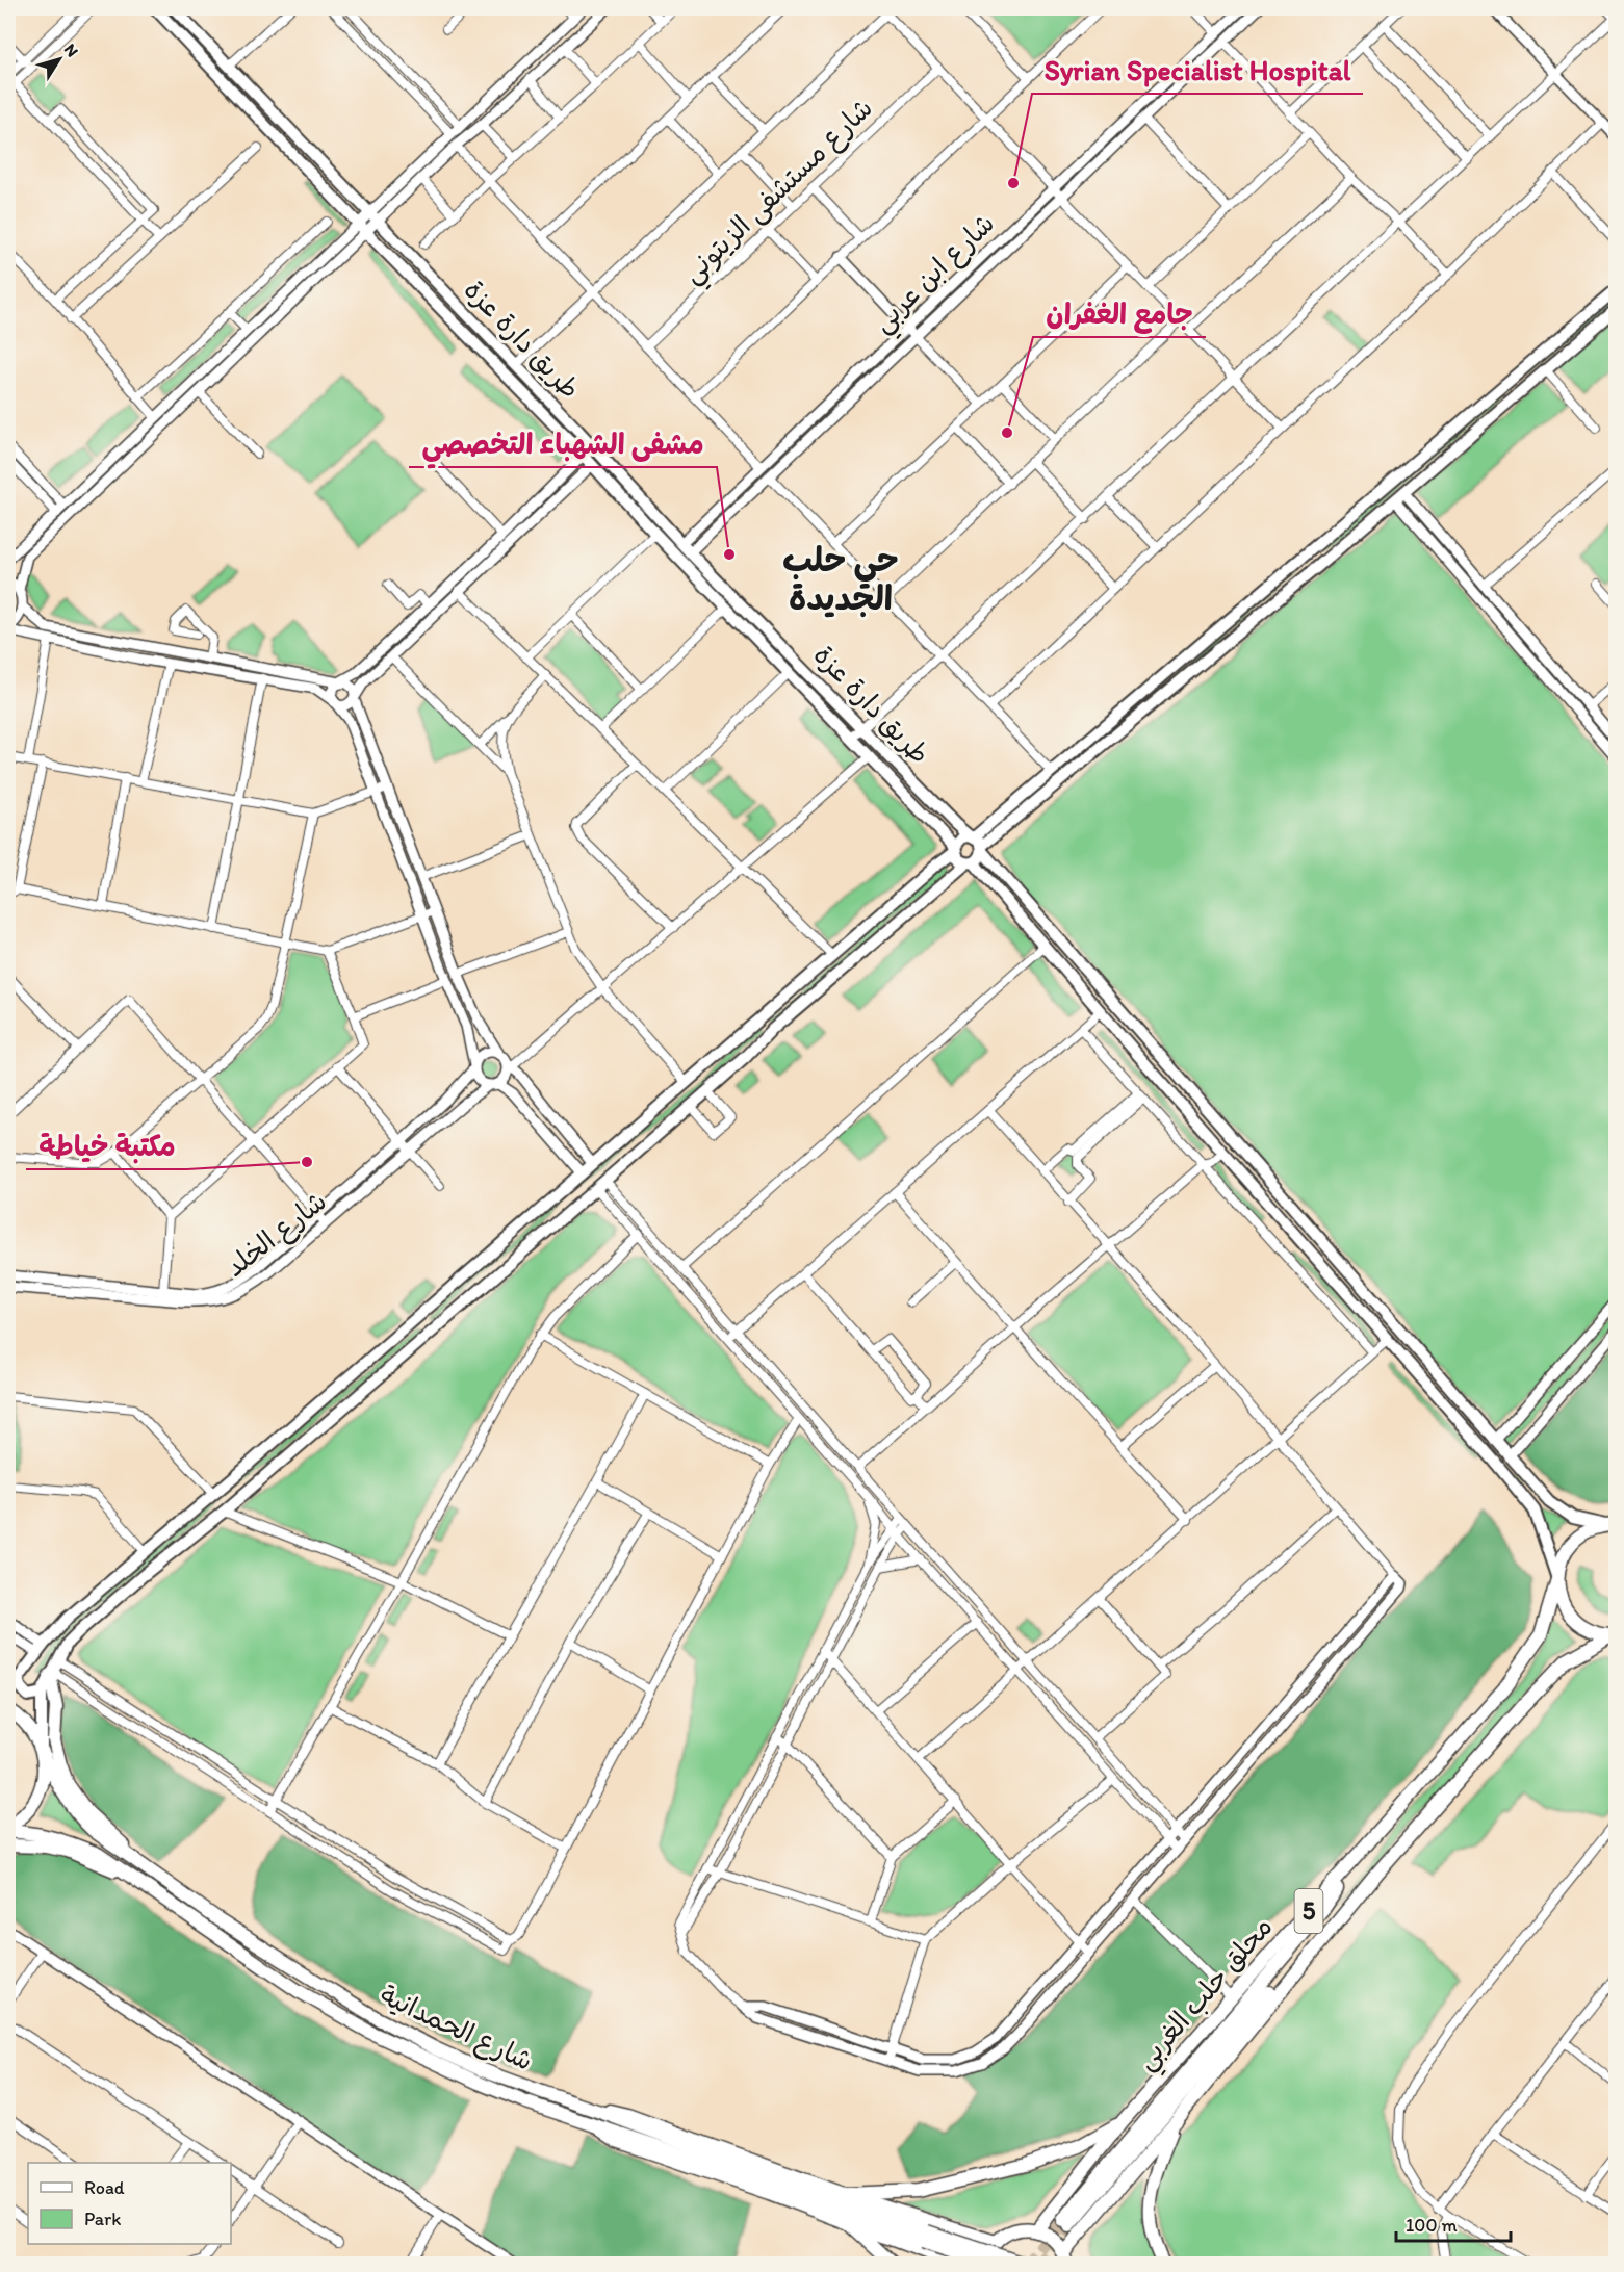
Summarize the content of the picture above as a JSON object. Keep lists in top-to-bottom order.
{
  "streets": {
    "main road": [
      "طريق دارة عزة",
      "5",
      "محلق حلب الغربي",
      "شارع الحمدانية"
    ],
    "street": ["شارع مستشفى الزيتوني", "شارع ابن عربي", "شارع الخلد"]
  },
  "crossings": [
    ["شارع ابن عربي", "طريق دارة عزة"],
    ["طريق دارة عزة", "محلق حلب الغربي"]
  ],
  "districts": ["حي حلب الجديدة"],
  "places": [
    "Syrian Specialist Hospital",
    "جامع الغفران",
    "مشفى الشهباء التخصصي",
    "مكتبة خياطة"
  ],
  "legend": ["Road", "Park"],
  "scale_bar": "100 m",
  "north": "top right"
}
